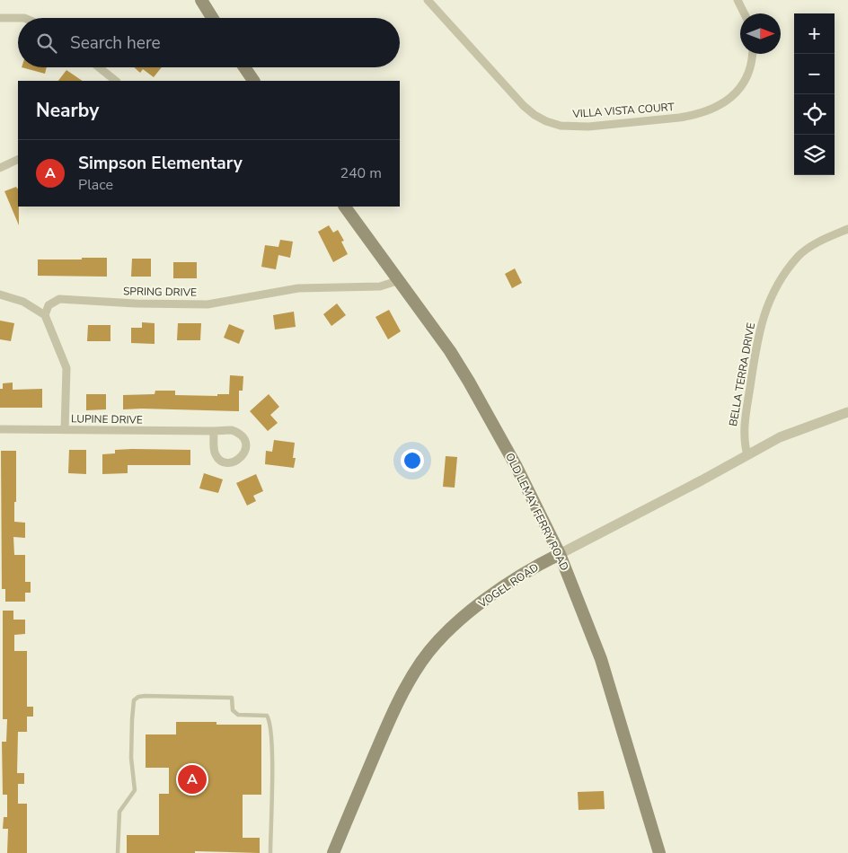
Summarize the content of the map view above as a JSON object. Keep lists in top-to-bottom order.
{
  "streets": {
    "main road": ["OLD LEMAY FERRY ROAD", "VOGEL ROAD"],
    "street": [
      "VILLA VISTA COURT",
      "SPRING DRIVE",
      "BELLA TERRA DRIVE",
      "LUPINE DRIVE"
    ]
  },
  "crossings": [
    ["SPRING DRIVE", "OLD LEMAY FERRY ROAD"],
    ["BELLA TERRA DRIVE", "VOGEL ROAD"],
    ["OLD LEMAY FERRY ROAD", "VOGEL ROAD"]
  ],
  "north": "right",
  "page": {
    "map_buttons": ["+", "−"],
    "search": "Search here",
    "heading": "Nearby",
    "list": [
      {
        "mark": "A",
        "name": "Simpson Elementary",
        "note": "Place",
        "value": "240 m"
      }
    ],
    "pins": "A"
  }
}
